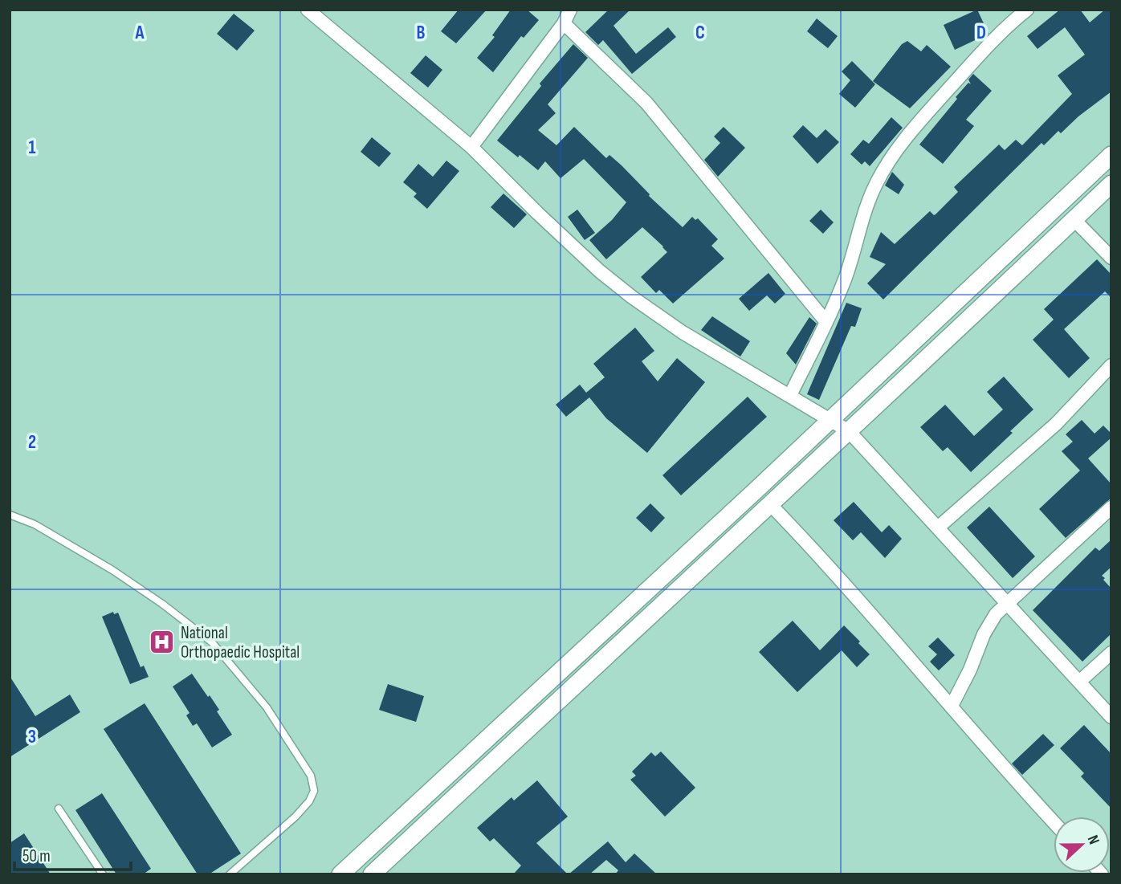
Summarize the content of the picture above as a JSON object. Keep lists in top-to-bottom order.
{
  "places": {
    "hospital": ["National Orthopaedic Hospital"]
  },
  "scale_bar": "50 m",
  "north": "right",
  "grid": {
    "columns": [
      "A",
      "B",
      "C",
      "D"
    ],
    "rows": ["1", "2", "3"]
  }
}
